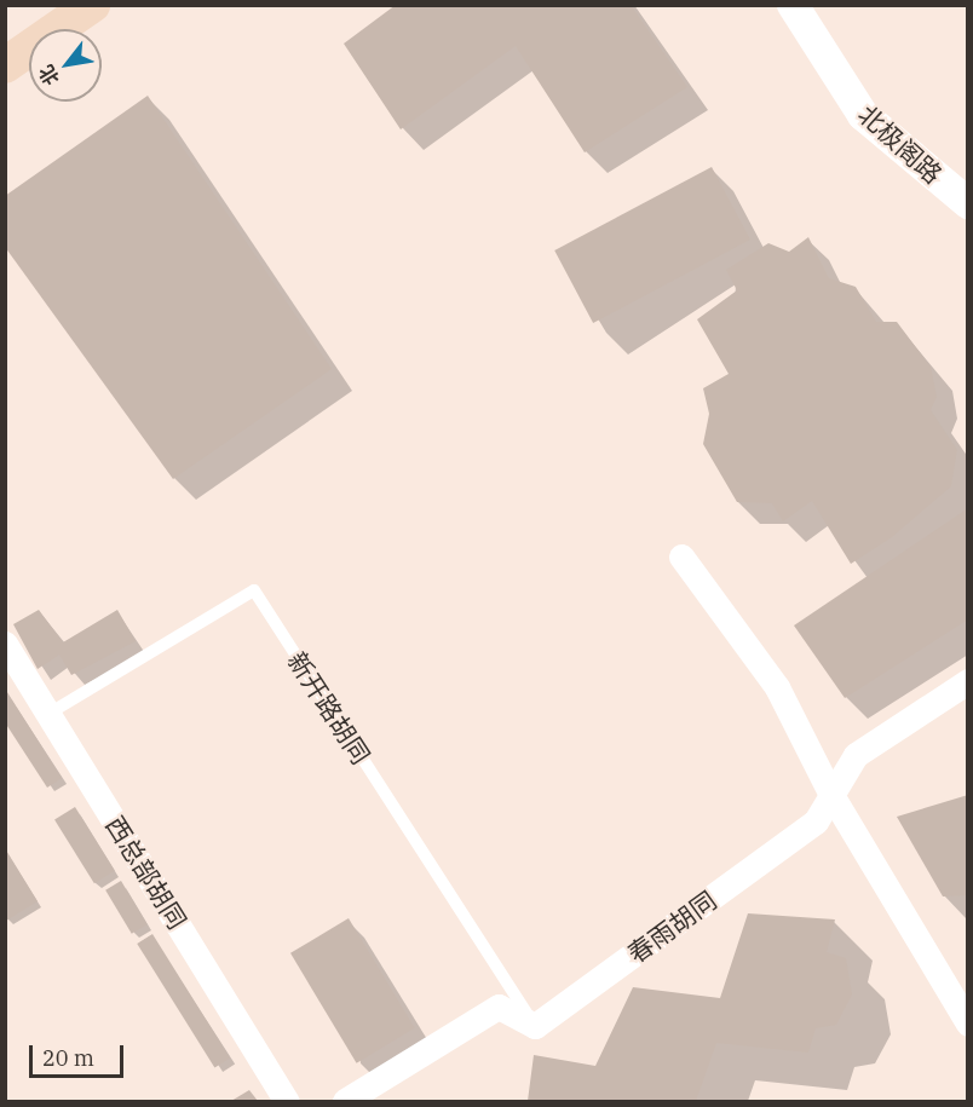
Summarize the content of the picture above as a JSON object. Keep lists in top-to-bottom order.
{
  "streets": {
    "street": ["北极阁路", "西总部胡同", "春雨胡同"],
    "lane": ["新开路胡同"]
  },
  "crossings": [
    ["新开路胡同", "西总部胡同"],
    ["新开路胡同", "春雨胡同"]
  ],
  "scale_bar": "20 m",
  "north": "bottom left"
}
